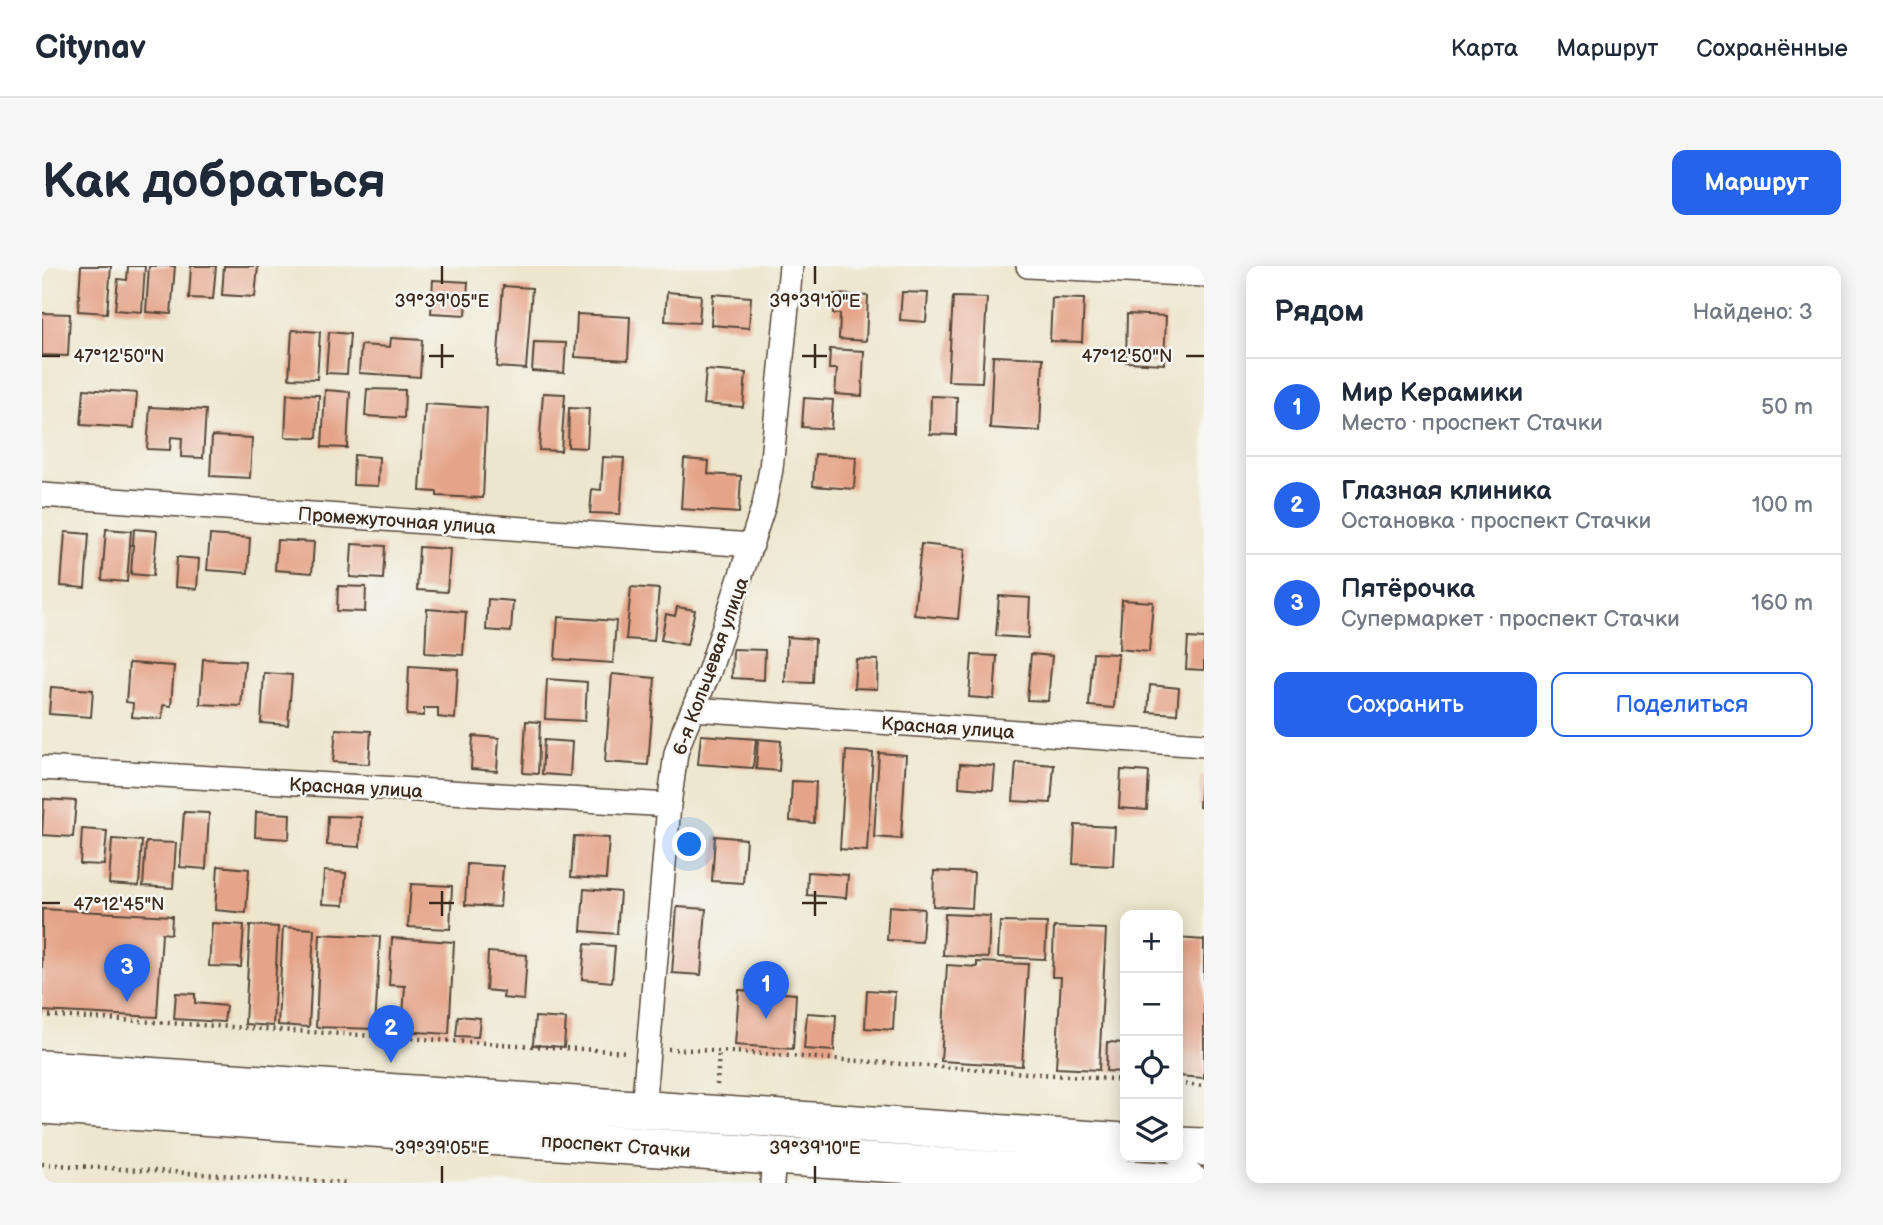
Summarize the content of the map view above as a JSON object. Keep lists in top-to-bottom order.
{
  "streets": {
    "main road": ["проспект Стачки"],
    "street": ["Промежуточная улица", "6-я Кольцевая улица", "Красная улица"]
  },
  "crossings": [
    ["Промежуточная улица", "6-я Кольцевая улица"],
    ["6-я Кольцевая улица", "Красная улица"],
    ["6-я Кольцевая улица", "проспект Стачки"]
  ],
  "page": {
    "header": "Citynav",
    "nav": ["Карта", "Маршрут", "Сохранённые"],
    "buttons": [
      "Маршрут",
      ["Сохранить", "Поделиться"]
    ],
    "title": "Как добраться",
    "heading": ["Рядом", "Найдено: 3"],
    "list": [
      {
        "mark": "1",
        "name": "Мир Керамики",
        "note": "Место · проспект Стачки",
        "value": "50 m"
      },
      {
        "mark": "2",
        "name": "Глазная клиника",
        "note": "Остановка · проспект Стачки",
        "value": "100 m"
      },
      {
        "mark": "3",
        "name": "Пятёрочка",
        "note": "Супермаркет · проспект Стачки",
        "value": "160 m"
      }
    ],
    "map_buttons": ["+", "−"],
    "pins": ["3", "1", "2"]
  },
  "coordinates": [
    "39°39'05\"E",
    "39°39'10\"E",
    "47°12'50\"N",
    "47°12'45\"N"
  ]
}
